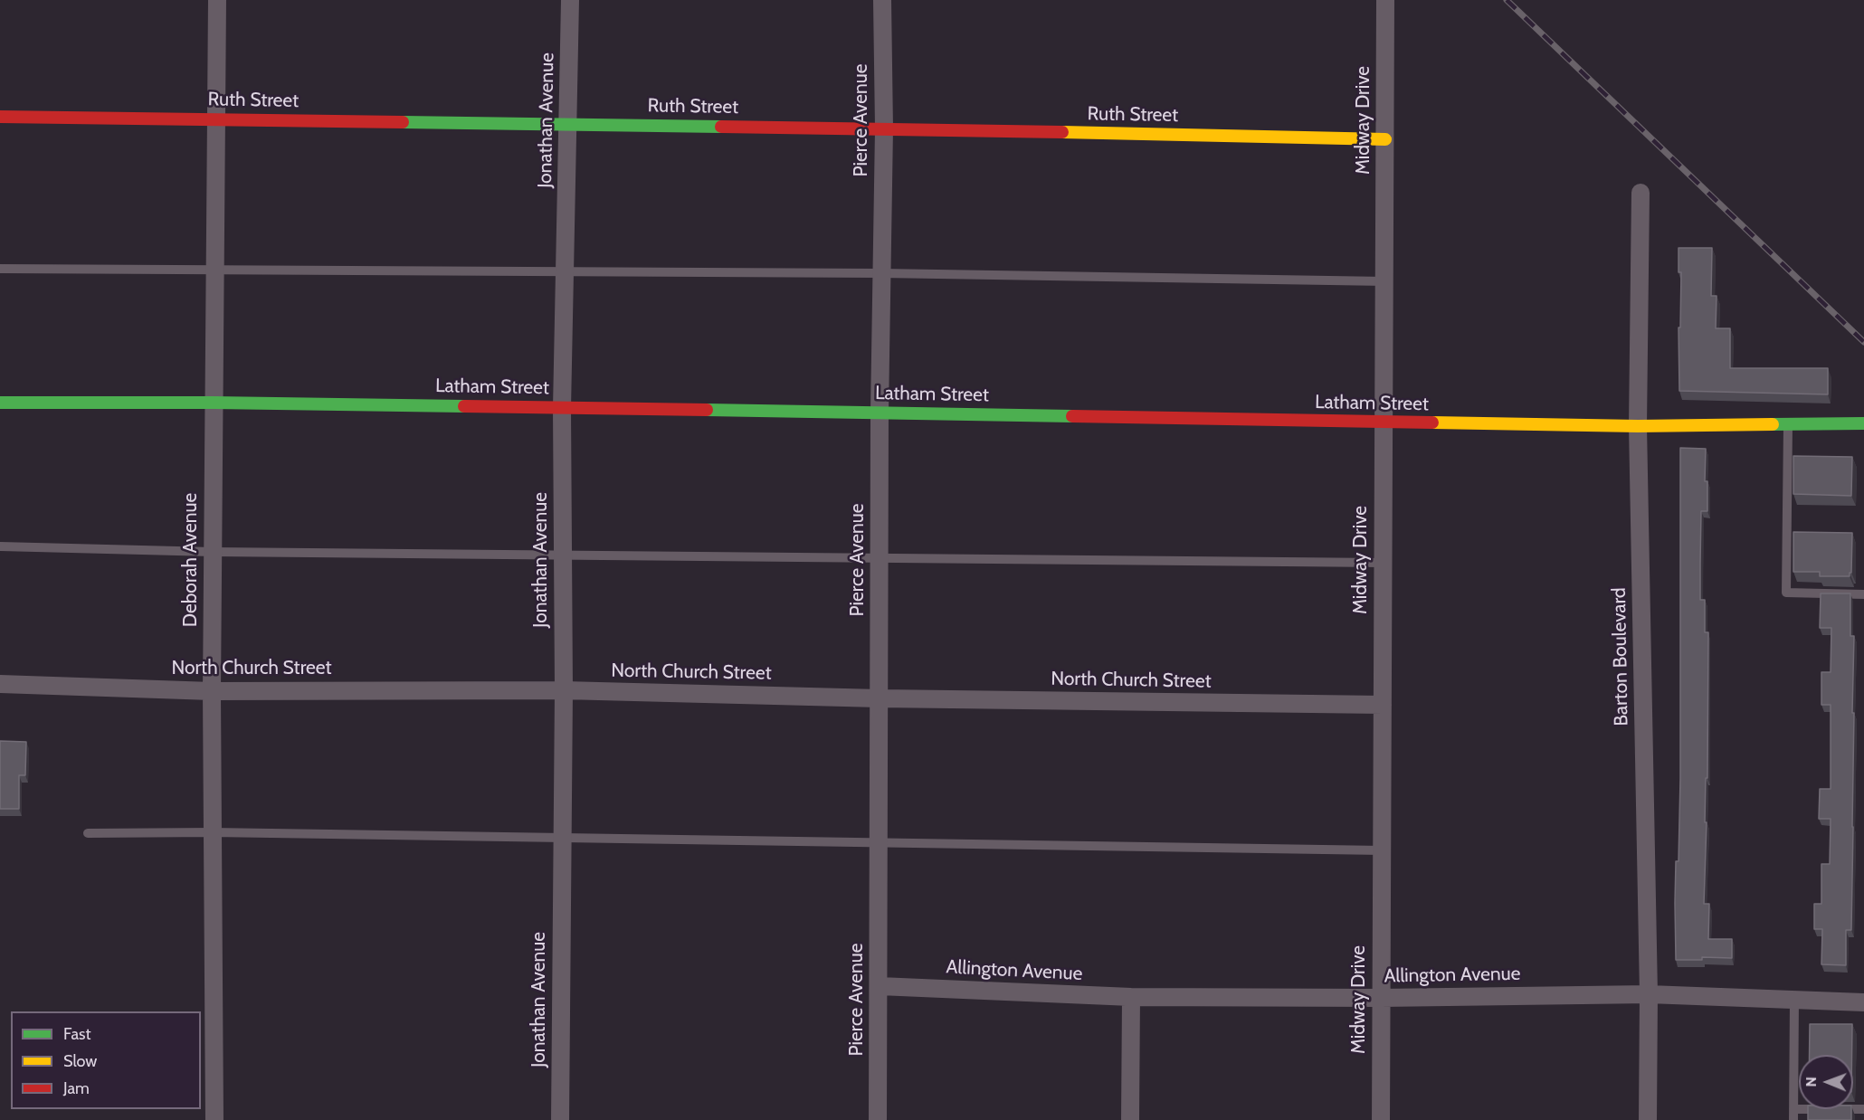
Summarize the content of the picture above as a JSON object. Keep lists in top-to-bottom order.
{
  "streets": {
    "street": [
      "Ruth Street",
      "Jonathan Avenue",
      "Pierce Avenue",
      "Midway Drive",
      "Latham Street",
      "Deborah Avenue",
      "Barton Boulevard",
      "North Church Street",
      "Allington Avenue"
    ]
  },
  "crossings": [
    ["Ruth Street", "Jonathan Avenue"],
    ["Ruth Street", "Pierce Avenue"],
    ["Ruth Street", "Midway Drive"],
    ["Ruth Street", "Deborah Avenue"],
    ["Jonathan Avenue", "Latham Street"],
    ["Jonathan Avenue", "North Church Street"],
    ["Pierce Avenue", "Latham Street"],
    ["Pierce Avenue", "North Church Street"],
    ["Pierce Avenue", "Allington Avenue"],
    ["Midway Drive", "Latham Street"],
    ["Midway Drive", "North Church Street"],
    ["Midway Drive", "Allington Avenue"],
    ["Latham Street", "Deborah Avenue"],
    ["Latham Street", "Barton Boulevard"],
    ["Deborah Avenue", "North Church Street"],
    ["Barton Boulevard", "Allington Avenue"]
  ],
  "legend": ["Fast", "Slow", "Jam"],
  "north": "left"
}
